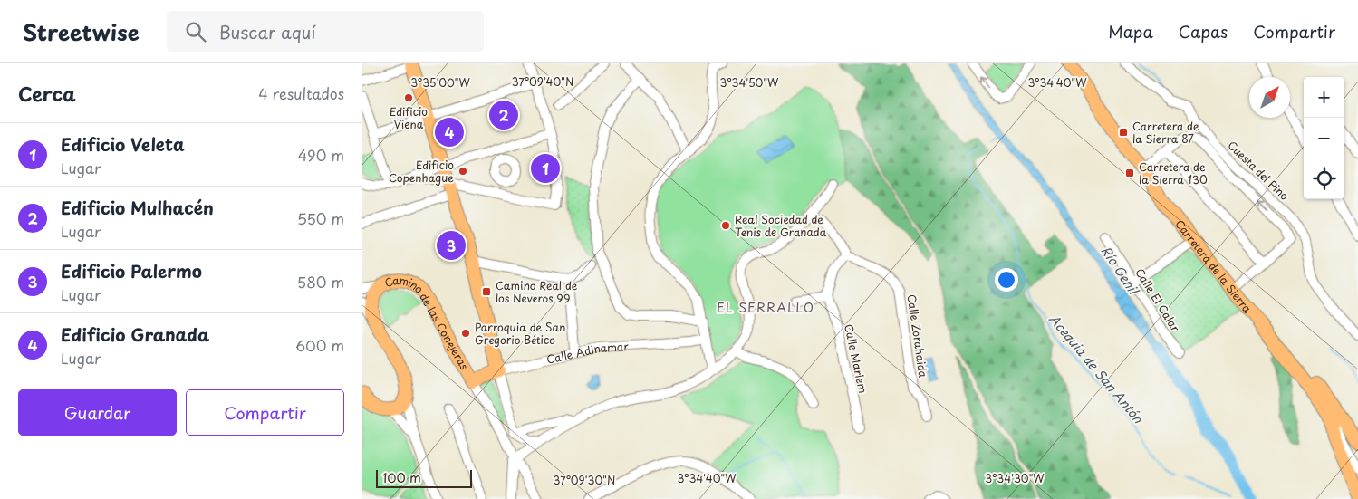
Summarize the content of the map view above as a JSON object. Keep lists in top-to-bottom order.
{
  "streets": {
    "main road": ["Carretera de la Sierra", "Camino de las Conejeras", "Calle Adinamar"],
    "street": [
      "Cuesta del Pino",
      "Calle El Calar",
      "Calle Zorahaida",
      "Calle Mariem"
    ]
  },
  "crossings": [
    ["Camino de las Conejeras", "Calle Adinamar"]
  ],
  "districts": ["EL SERRALLO"],
  "water": ["Río Genil", "Acequia de San Antón"],
  "places": {
    "other": [
      "Edificio Viena",
      "Edificio Copenhague",
      "Real Sociedad de Tenis de Granada",
      "Parroquia de San Gregorio Bético"
    ],
    "transit": ["Carretera de la Sierra 87", "Carretera de la Sierra 130", "Camino Real de los Neveros 99"]
  },
  "scale_bar": "100 m",
  "north": "top right",
  "page": {
    "header": "Streetwise",
    "search": "Buscar aquí",
    "nav": ["Mapa", "Capas", "Compartir"],
    "heading": ["Cerca", "4 resultados"],
    "map_buttons": ["+", "−"],
    "pins": [
      "2",
      "4",
      "1",
      "3"
    ],
    "list": [
      {
        "mark": "1",
        "name": "Edificio Veleta",
        "note": "Lugar",
        "value": "490 m"
      },
      {
        "mark": "2",
        "name": "Edificio Mulhacén",
        "note": "Lugar",
        "value": "550 m"
      },
      {
        "mark": "3",
        "name": "Edificio Palermo",
        "note": "Lugar",
        "value": "580 m"
      },
      {
        "mark": "4",
        "name": "Edificio Granada",
        "note": "Lugar",
        "value": "600 m"
      }
    ],
    "buttons": ["Guardar", "Compartir"],
    "scale": "100 m"
  },
  "coordinates": [
    "37°09'40\"N",
    "3°35'00\"W",
    "3°34'50\"W",
    "3°34'40\"W",
    "3°34'30\"W",
    "37°09'30\"N"
  ]
}
